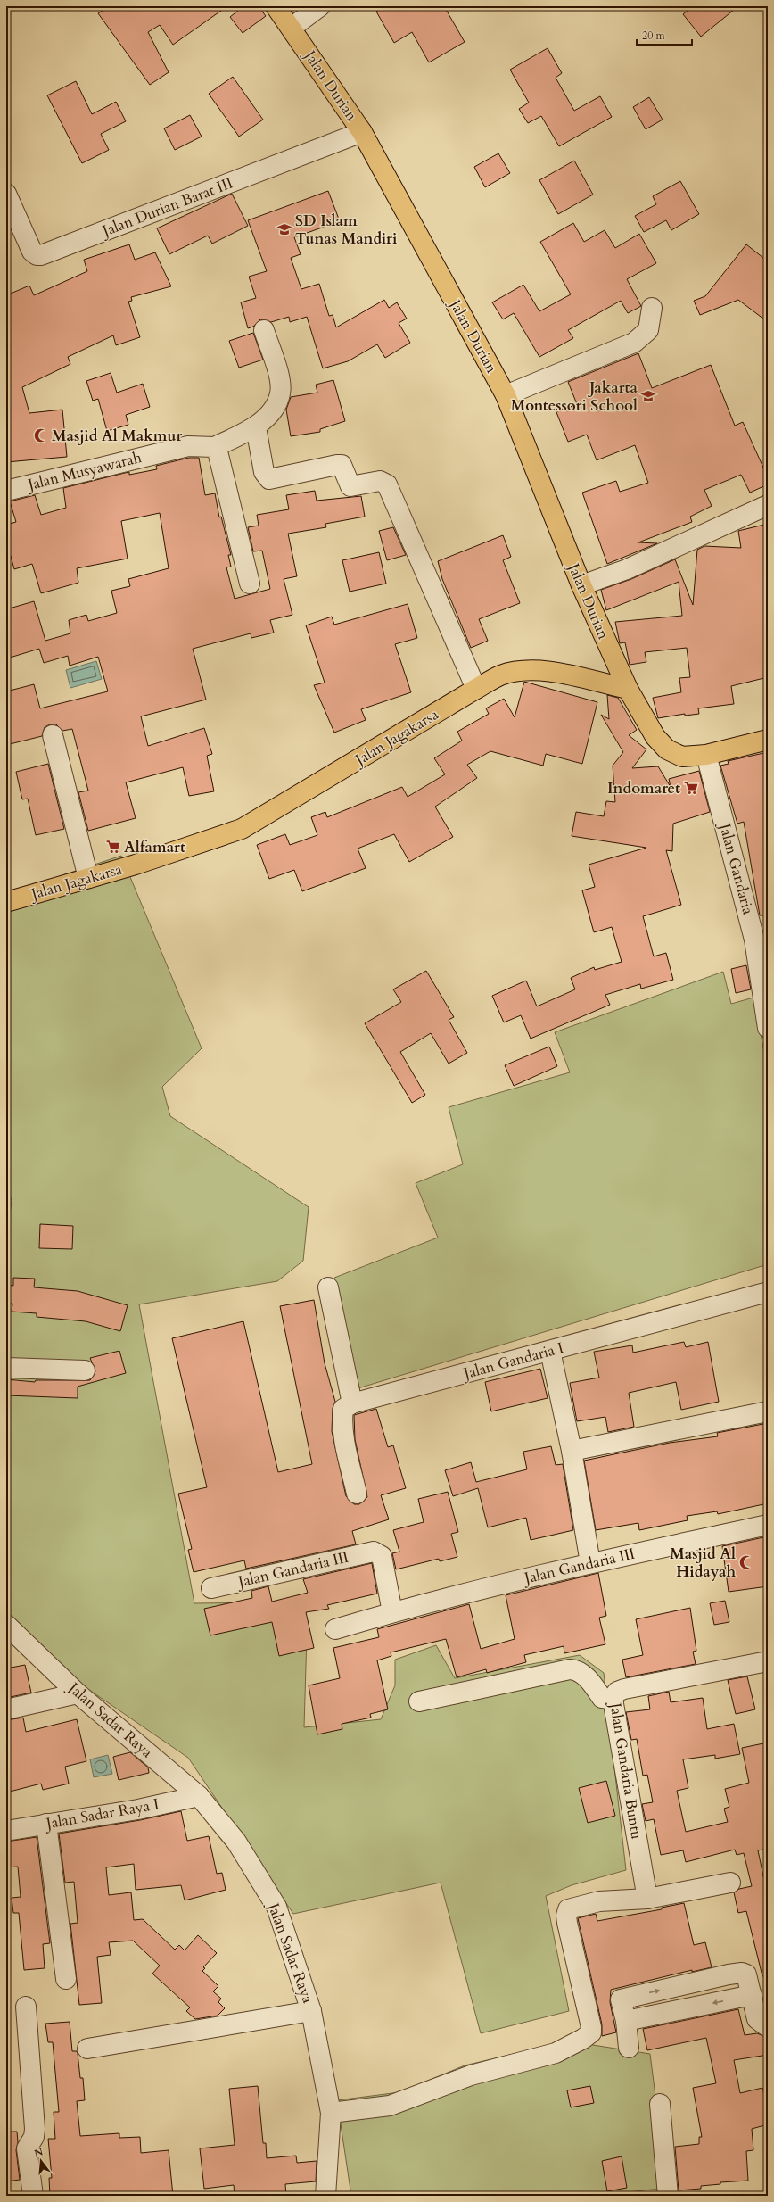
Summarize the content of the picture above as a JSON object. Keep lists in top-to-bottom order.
{
  "streets": {
    "main road": ["Jalan Durian", "Jalan Jagakarsa"],
    "street": [
      "Jalan Durian Barat III",
      "Jalan Musyawarah",
      "Jalan Gandaria",
      "Jalan Gandaria I",
      "Jalan Gandaria III",
      "Jalan Sadar Raya",
      "Jalan Gandaria Buntu",
      "Jalan Sadar Raya I"
    ]
  },
  "crossings": [
    ["Jalan Durian", "Jalan Durian Barat III"],
    ["Jalan Durian", "Jalan Jagakarsa"],
    ["Jalan Sadar Raya", "Jalan Sadar Raya I"]
  ],
  "places": {
    "school or university": ["SD Islam Tunas Mandiri", "Jakarta Montessori School"],
    "mosque": ["Masjid Al Makmur", "Masjid Al Hidayah"],
    "supermarket": ["Indomaret", "Alfamart"]
  },
  "scale_bar": "20 m",
  "north": "top"
}
